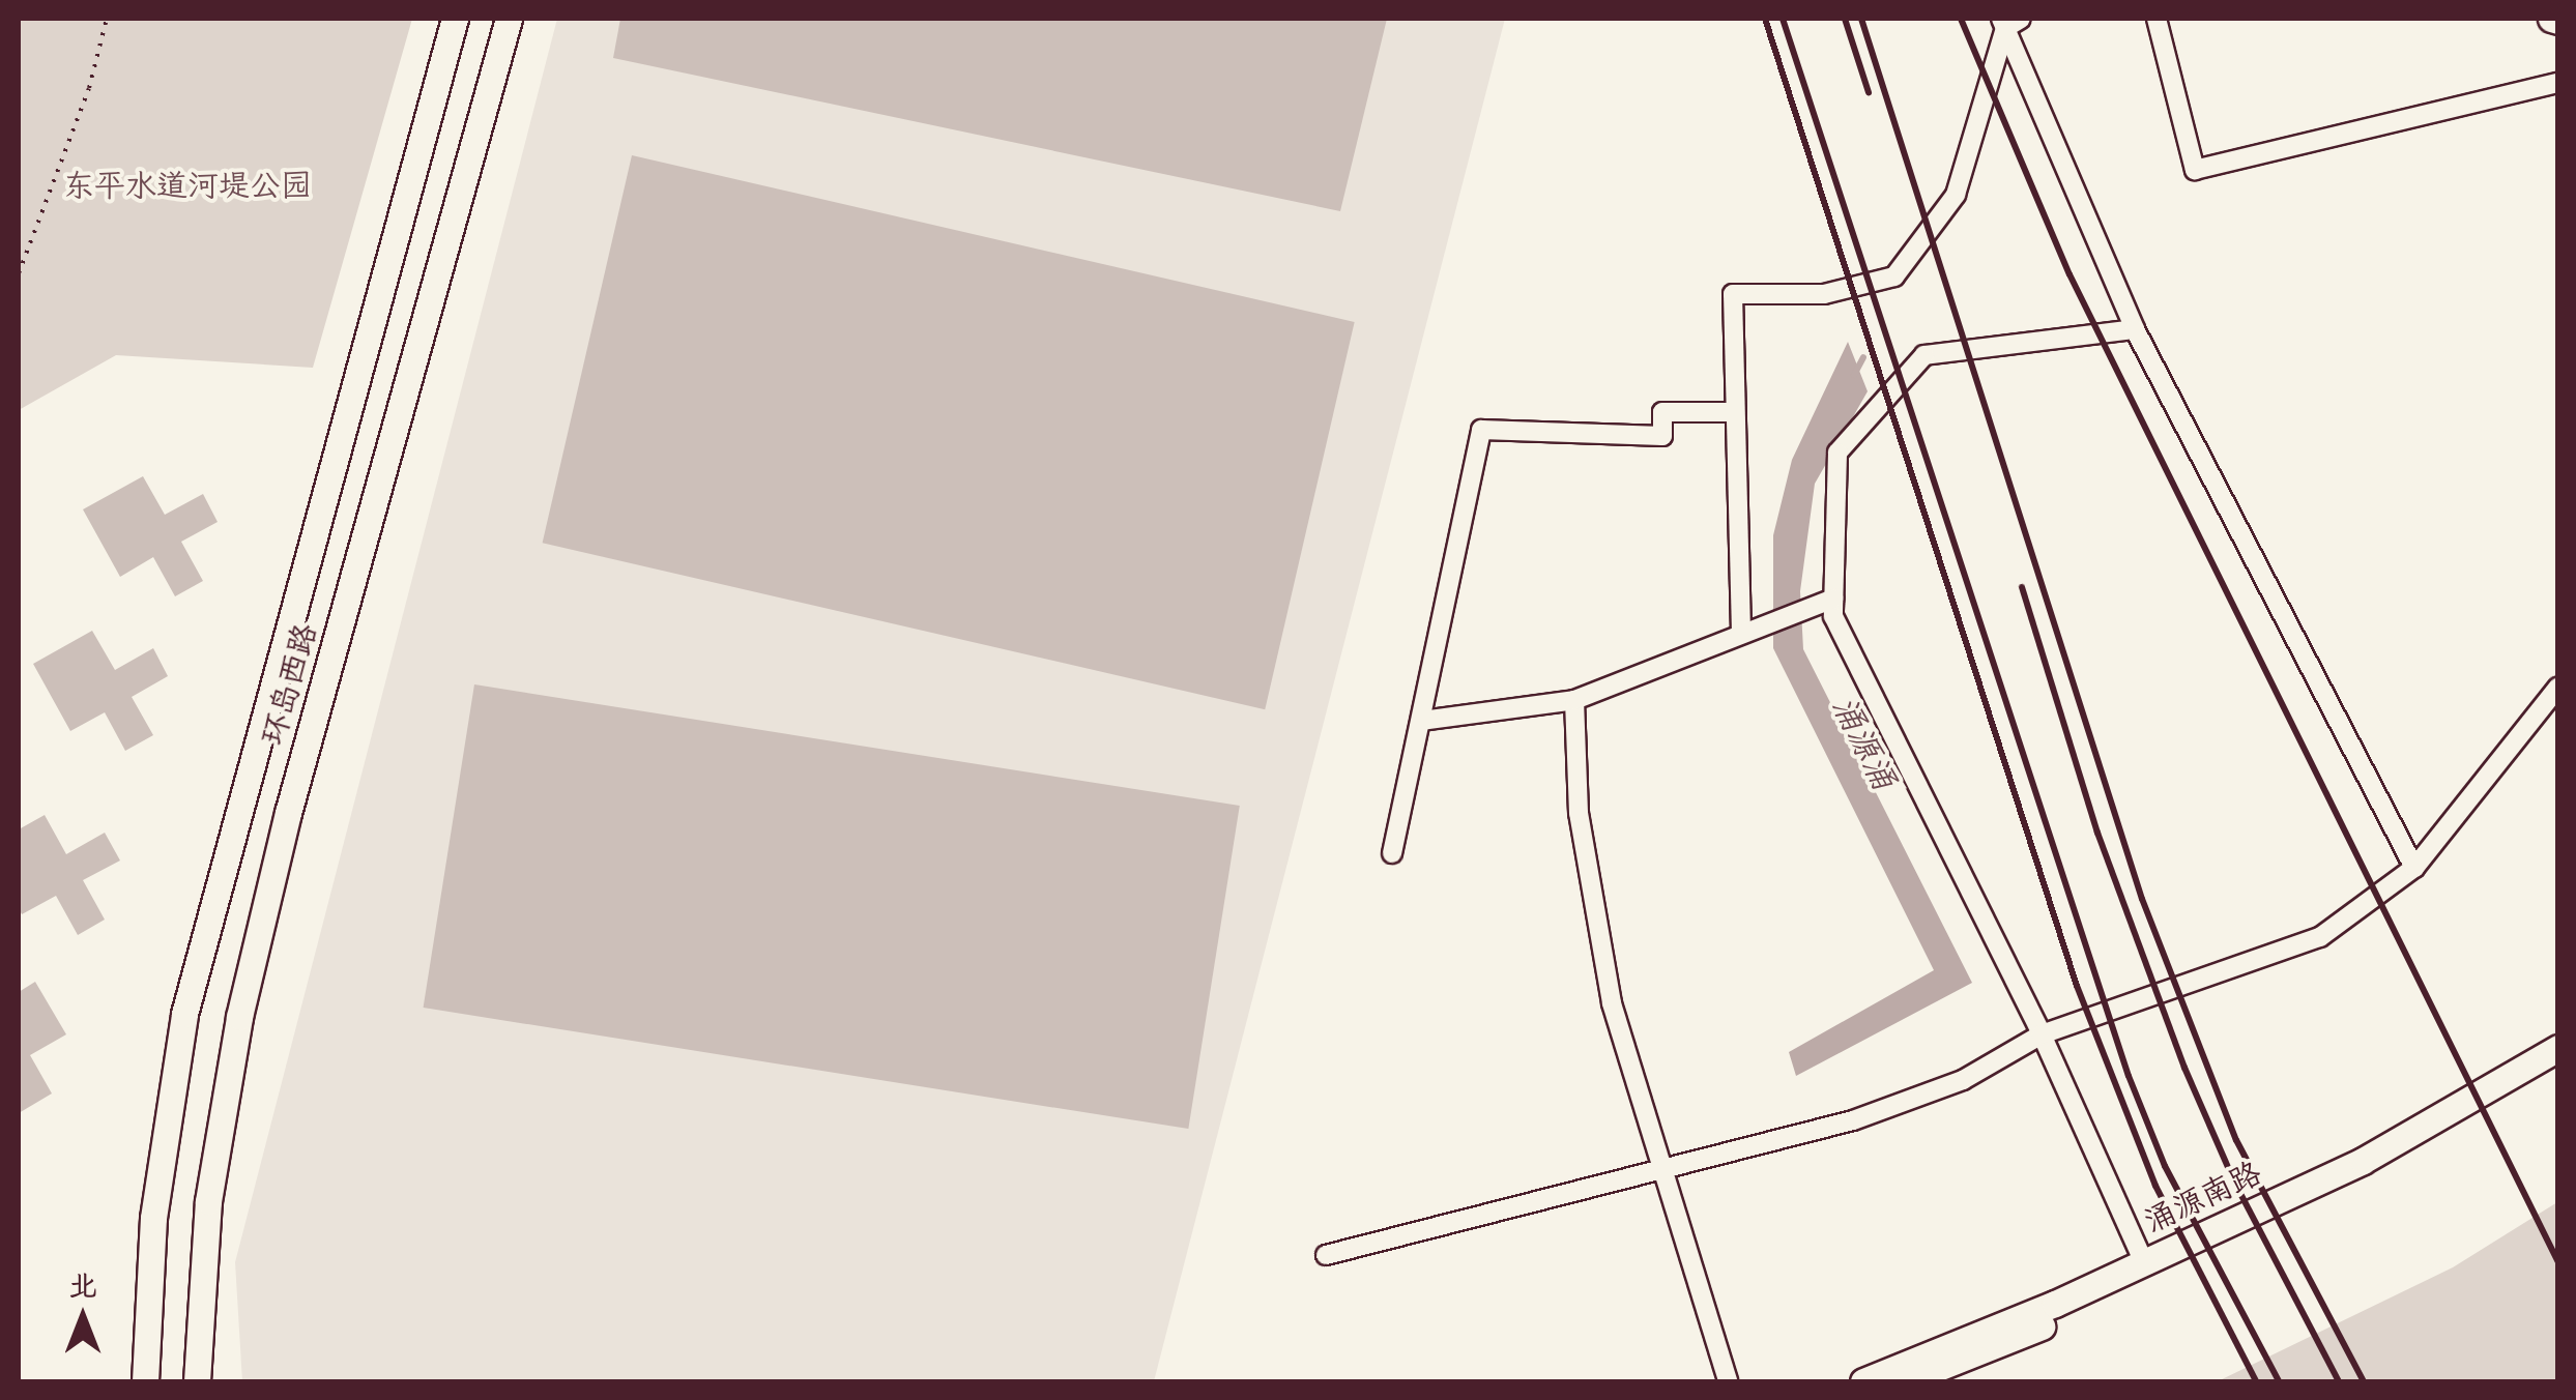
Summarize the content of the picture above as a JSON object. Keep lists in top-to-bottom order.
{
  "streets": {
    "main road": ["环岛西路", "涌源南路"]
  },
  "water": ["涌源涌"],
  "parks": ["东平水道河堤公园"],
  "north": "top"
}
